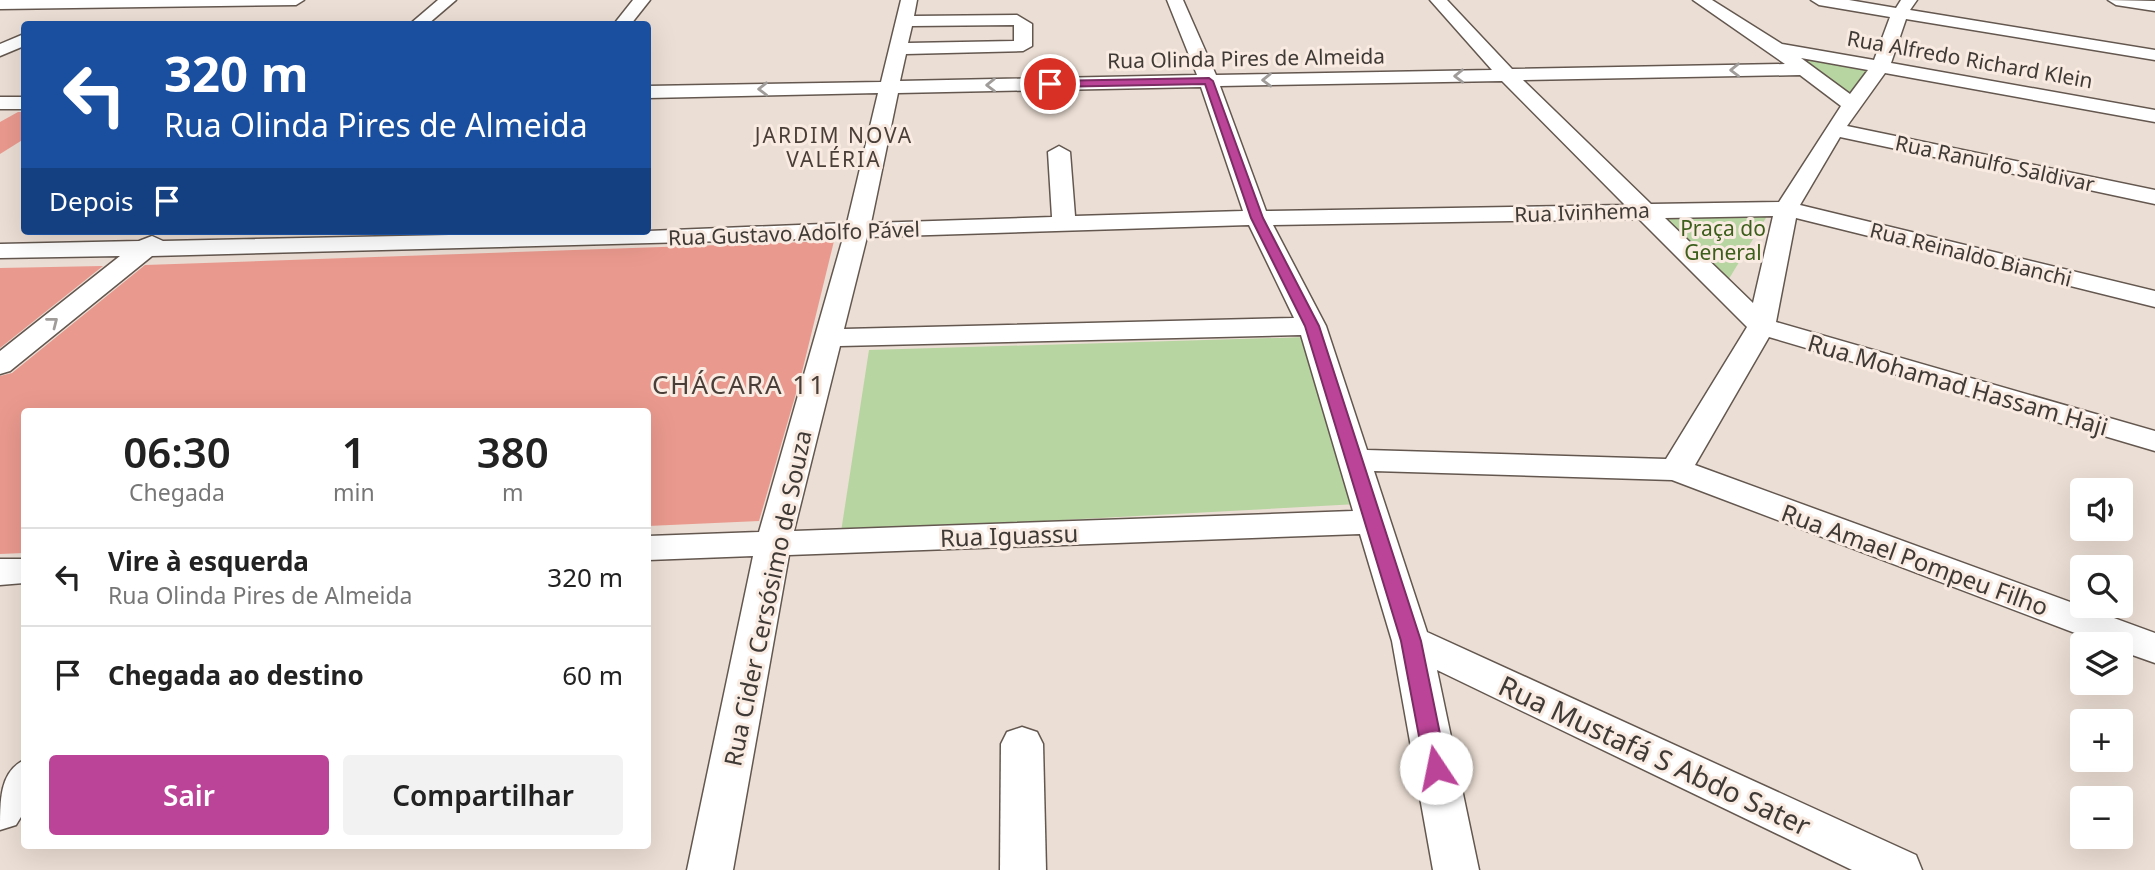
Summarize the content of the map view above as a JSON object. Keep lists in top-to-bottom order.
{
  "streets": {
    "street": [
      "Rua Olinda Pires de Almeida",
      "Rua Alfredo Richard Klein",
      "Rua Ranulfo Saldivar",
      "Rua Ivinhema",
      "Rua Gustavo Adolfo Pável",
      "Rua Reinaldo Bianchi",
      "Rua Mohamad Hassam Haji",
      "Rua Iguassu",
      "Rua Amael Pompeu Filho",
      "Rua Cider Cersósimo de Souza",
      "Rua Mustafá S Abdo Sater"
    ]
  },
  "crossings": [
    ["Rua Olinda Pires de Almeida", "Rua Cider Cersósimo de Souza"],
    ["Rua Ivinhema", "Rua Gustavo Adolfo Pável"],
    ["Rua Ivinhema", "Rua Reinaldo Bianchi"],
    ["Rua Gustavo Adolfo Pável", "Rua Cider Cersósimo de Souza"],
    ["Rua Iguassu", "Rua Cider Cersósimo de Souza"]
  ],
  "districts": ["JARDIM NOVA VALÉRIA", "CHÁCARA 11"],
  "parks": ["Praça do General"],
  "page": {
    "turn": ["320 m", "Rua Olinda Pires de Almeida"],
    "then": "Depois",
    "eta": [
      "06:30",
      "Chegada",
      "1",
      "min",
      "380",
      "m"
    ],
    "map_buttons": ["+", "−"],
    "list": [
      {
        "name": "Vire à esquerda",
        "note": "Rua Olinda Pires de Almeida",
        "value": "320 m"
      },
      {
        "name": "Chegada ao destino",
        "value": "60 m"
      }
    ],
    "buttons": ["Sair", "Compartilhar"]
  }
}
